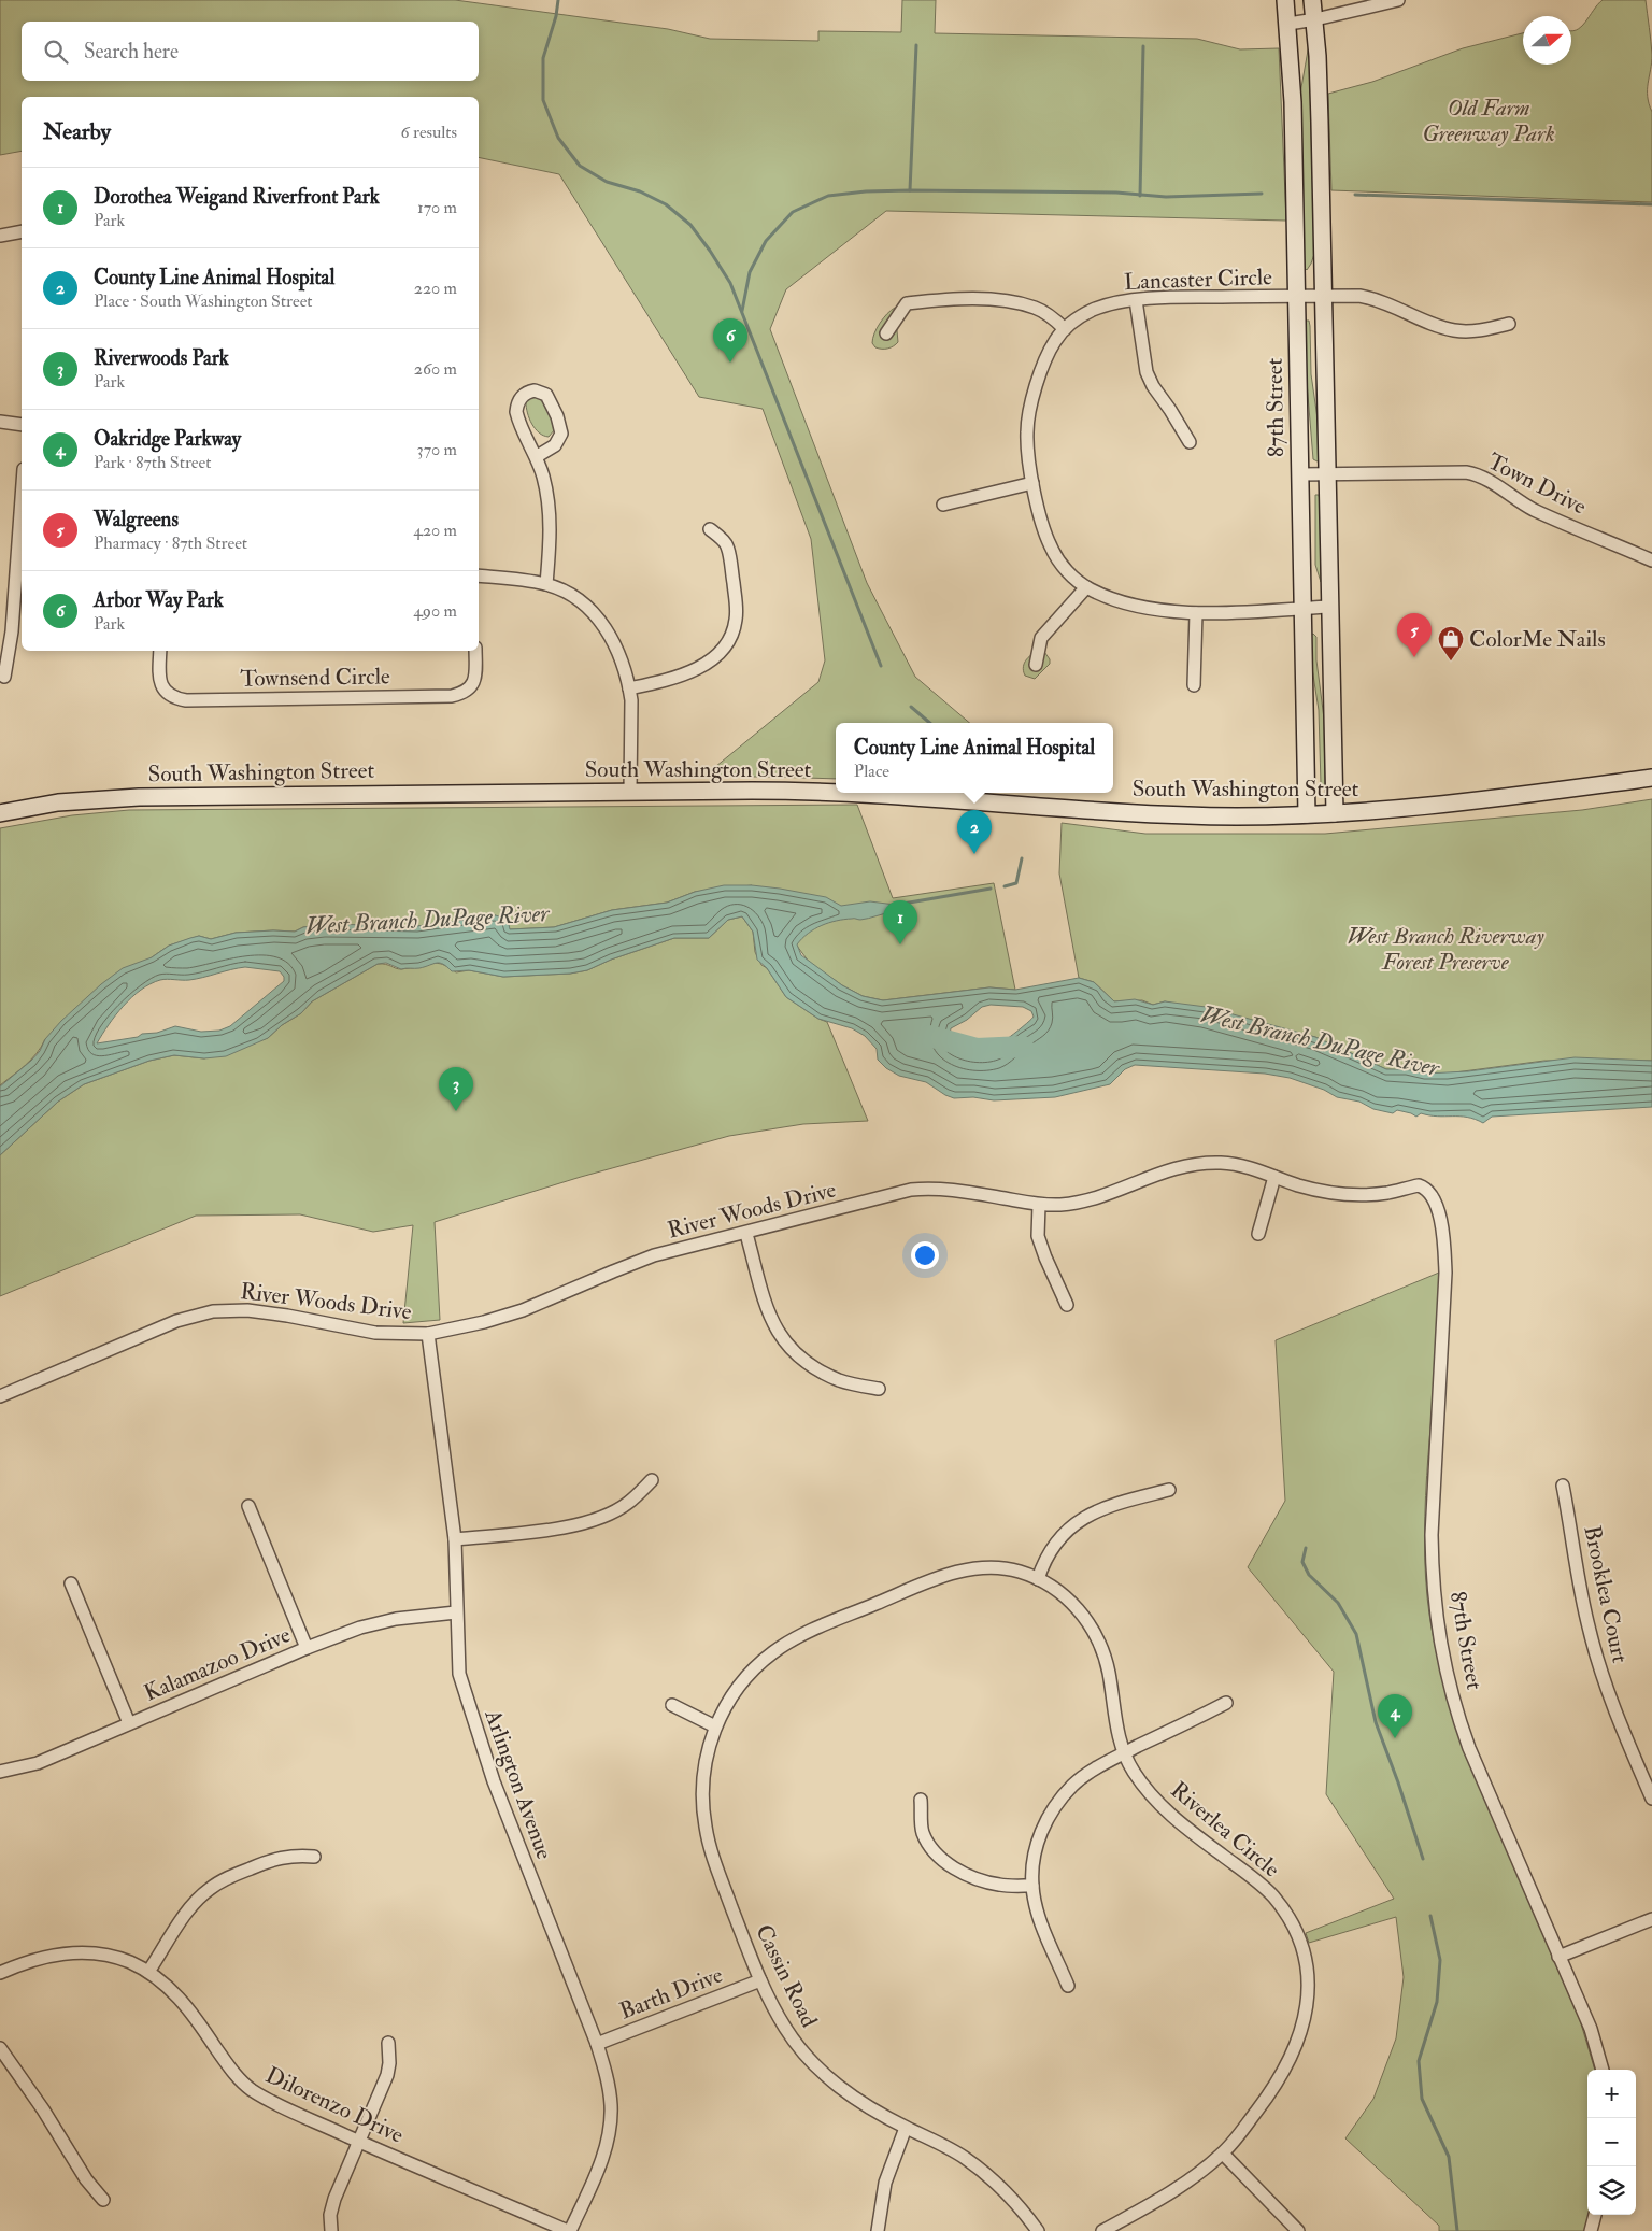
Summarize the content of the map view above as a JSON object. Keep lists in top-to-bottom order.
{
  "streets": {
    "main road": ["87th Street", "South Washington Street"],
    "street": [
      "Lancaster Circle",
      "Town Drive",
      "Townsend Circle",
      "River Woods Drive",
      "Brooklea Court",
      "Kalamazoo Drive",
      "Arlington Avenue",
      "Riverlea Circle",
      "Cassin Road",
      "Barth Drive",
      "Dilorenzo Drive"
    ]
  },
  "crossings": [
    ["Lancaster Circle", "87th Street"],
    ["87th Street", "Town Drive"],
    ["87th Street", "South Washington Street"],
    ["87th Street", "River Woods Drive"],
    ["River Woods Drive", "Arlington Avenue"],
    ["Kalamazoo Drive", "Arlington Avenue"],
    ["Arlington Avenue", "Barth Drive"],
    ["Arlington Avenue", "Dilorenzo Drive"],
    ["Riverlea Circle", "Cassin Road"],
    ["Cassin Road", "Barth Drive"]
  ],
  "water": ["West Branch DuPage River"],
  "parks": ["Old Farm Greenway Park", "West Branch Riverway Forest Preserve"],
  "places": {
    "shop": ["ColorMe Nails"]
  },
  "north": "right",
  "page": {
    "search": "Search here",
    "heading": ["Nearby", "6 results"],
    "list": [
      {
        "mark": "1",
        "name": "Dorothea Weigand Riverfront Park",
        "note": "Park",
        "value": "170 m"
      },
      {
        "mark": "2",
        "name": "County Line Animal Hospital",
        "note": "Place · South Washington Street",
        "value": "220 m"
      },
      {
        "mark": "3",
        "name": "Riverwoods Park",
        "note": "Park",
        "value": "260 m"
      },
      {
        "mark": "4",
        "name": "Oakridge Parkway",
        "note": "Park · 87th Street",
        "value": "370 m"
      },
      {
        "mark": "5",
        "name": "Walgreens",
        "note": "Pharmacy · 87th Street",
        "value": "420 m"
      },
      {
        "mark": "6",
        "name": "Arbor Way Park",
        "note": "Park",
        "value": "490 m"
      }
    ],
    "pins": [
      "6",
      "5",
      "2",
      "1",
      "3",
      "4"
    ],
    "popup": ["County Line Animal Hospital", "Place"],
    "map_buttons": ["+", "−"]
  }
}
